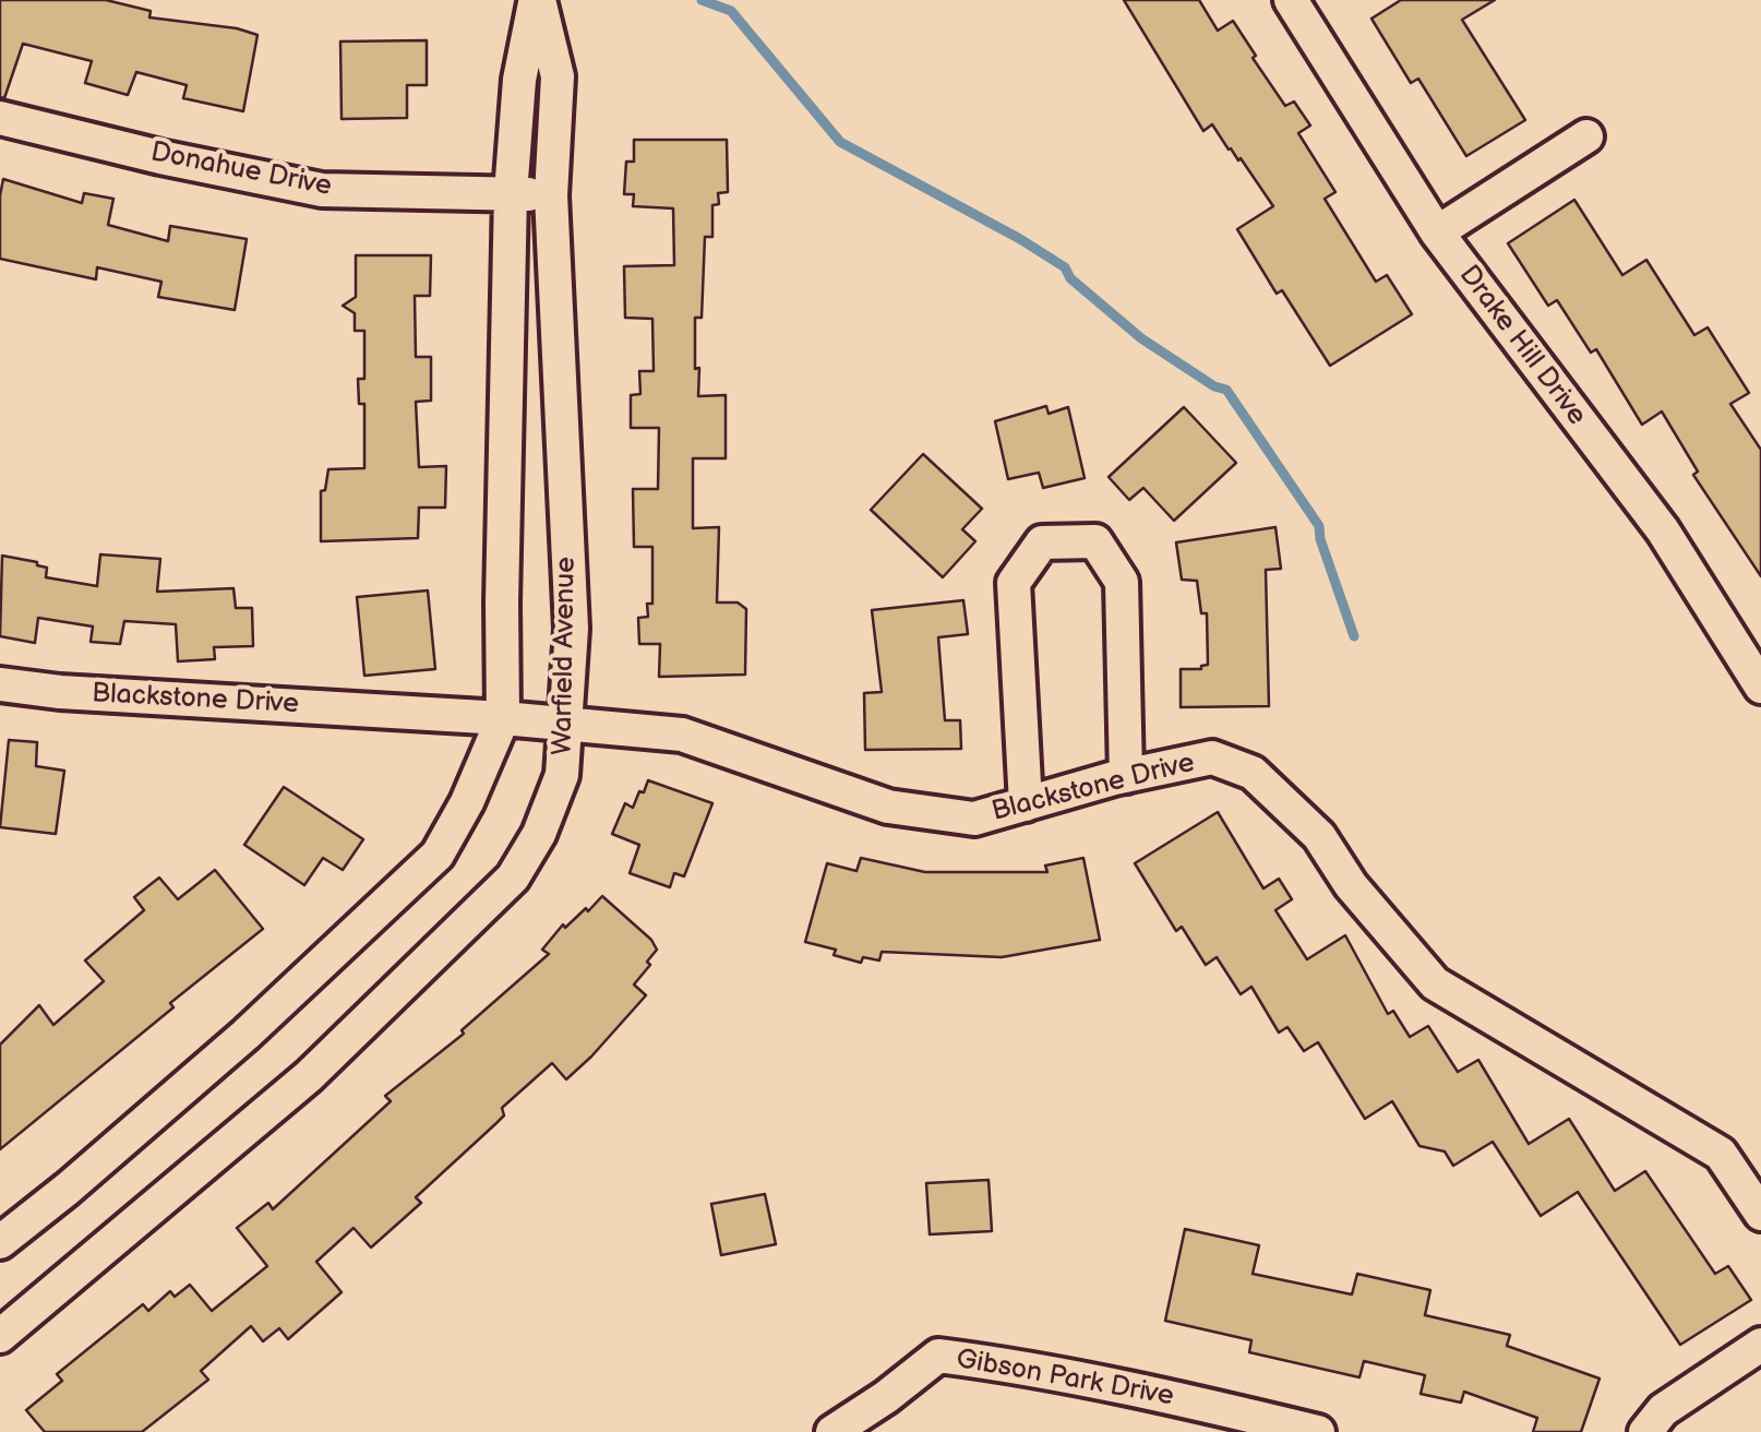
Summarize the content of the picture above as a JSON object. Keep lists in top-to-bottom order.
{
  "streets": {
    "street": [
      "Donahue Drive",
      "Drake Hill Drive",
      "Warfield Avenue",
      "Blackstone Drive",
      "Gibson Park Drive"
    ]
  },
  "crossings": [
    ["Donahue Drive", "Warfield Avenue"],
    ["Warfield Avenue", "Blackstone Drive"]
  ]
}
